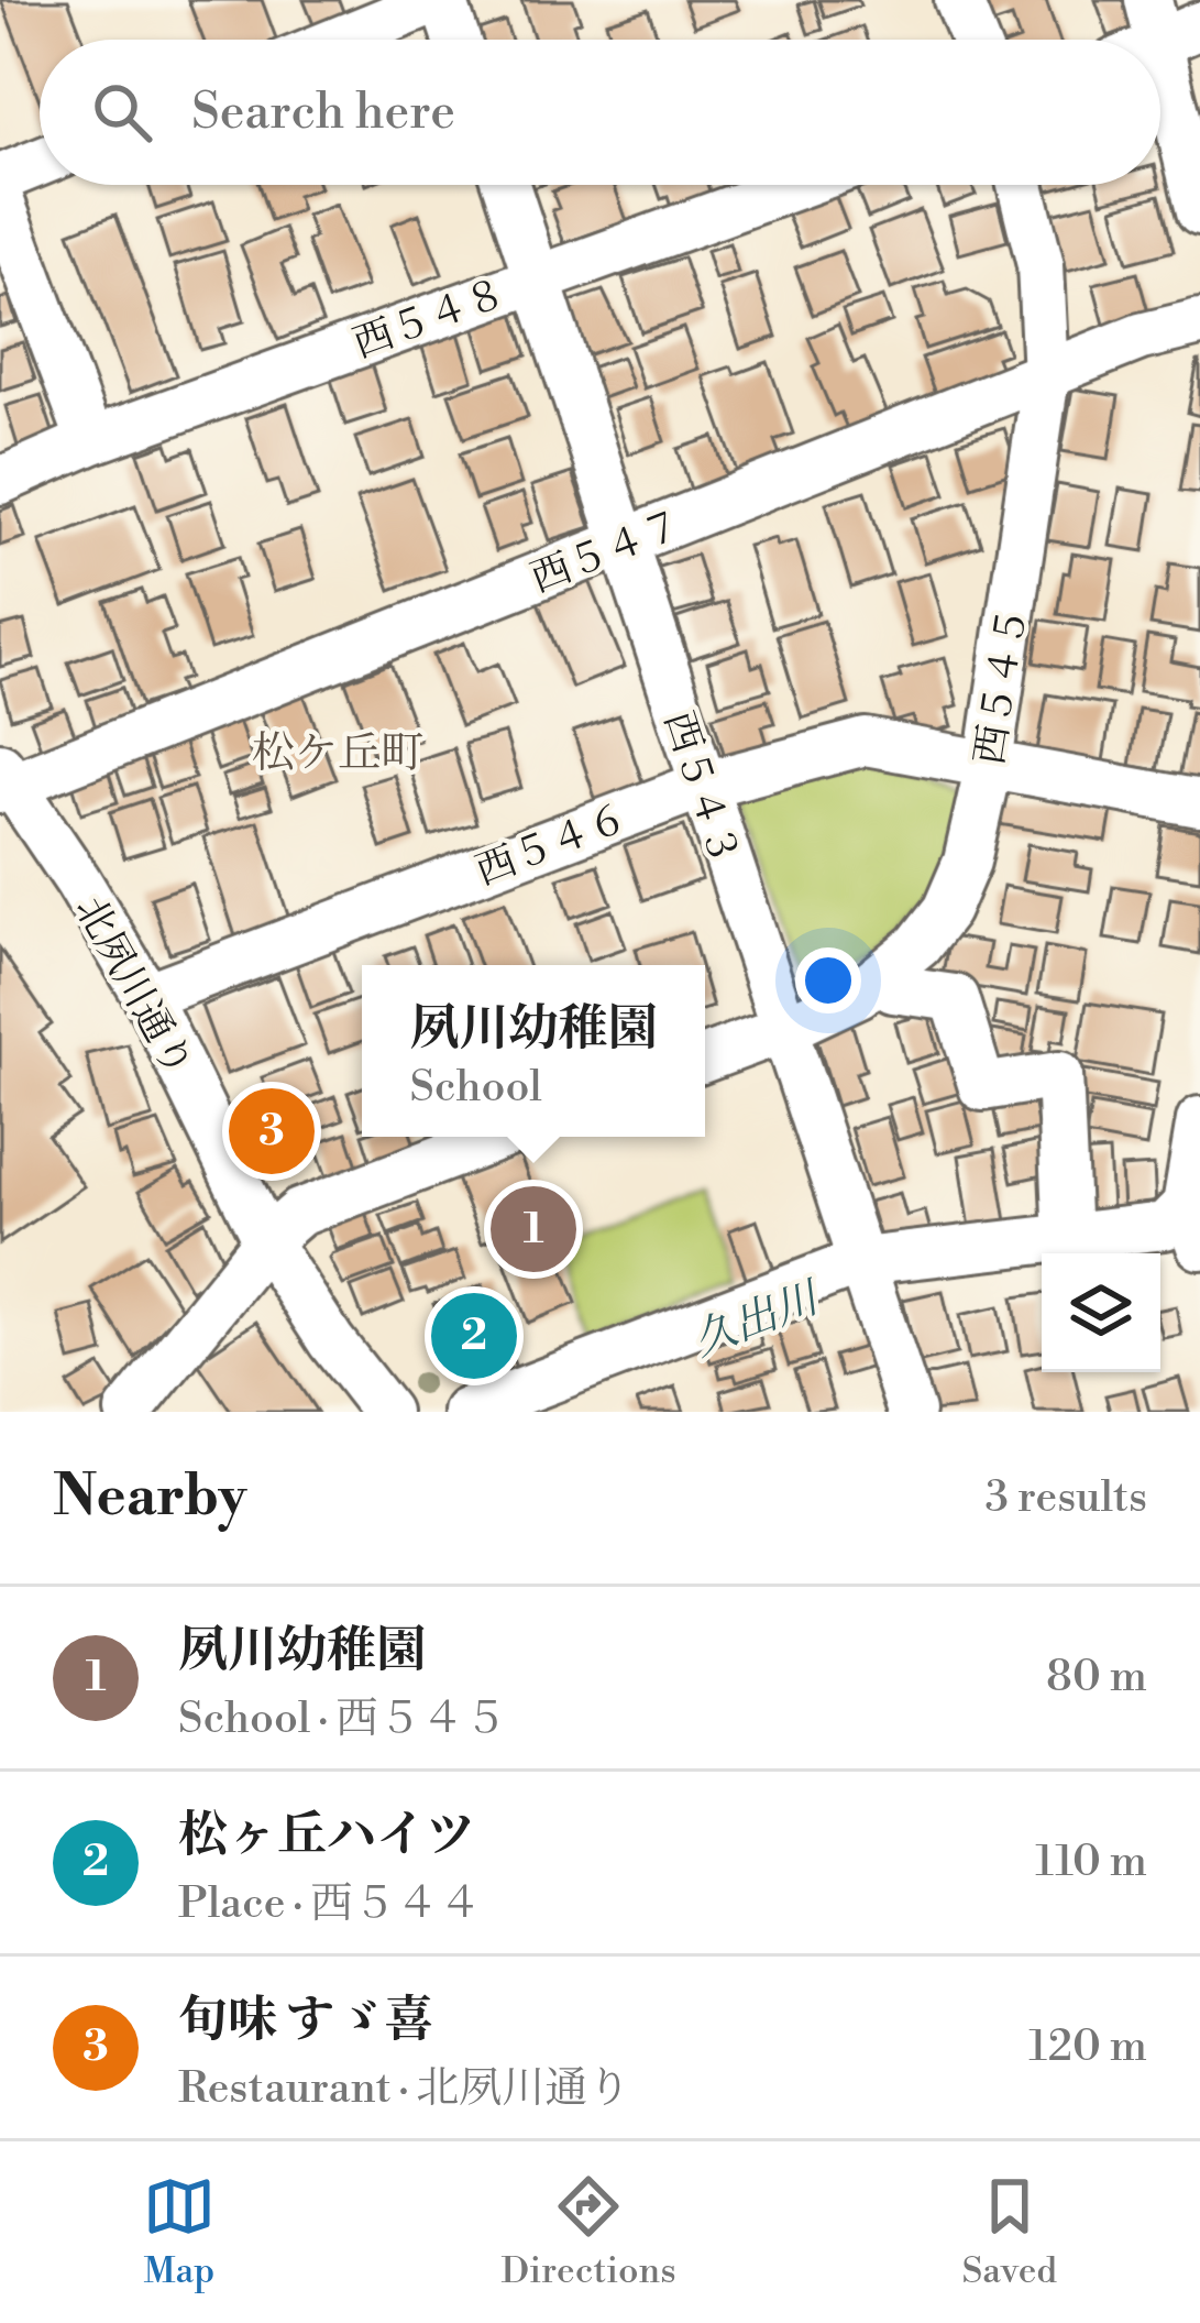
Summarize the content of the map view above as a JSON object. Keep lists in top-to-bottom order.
{
  "streets": {
    "street": [
      "西５４８",
      "西５４７",
      "西５４５",
      "西５４３",
      "西５４６",
      "北夙川通り"
    ]
  },
  "crossings": [
    ["西５４８", "西５４３"],
    ["西５４７", "西５４５"],
    ["西５４７", "西５４３"],
    ["西５４７", "北夙川通り"],
    ["西５４５", "西５４３"],
    ["西５４５", "西５４６"],
    ["西５４３", "西５４６"],
    ["西５４６", "北夙川通り"]
  ],
  "districts": ["松ケ丘町"],
  "water": ["久出川"],
  "page": {
    "search": "Search here",
    "popup": ["夙川幼稚園", "School"],
    "pins": ["3", "1", "2"],
    "heading": ["Nearby", "3 results"],
    "list": [
      {
        "mark": "1",
        "name": "夙川幼稚園",
        "note": "School · 西５４５",
        "value": "80 m"
      },
      {
        "mark": "2",
        "name": "松ヶ丘ハイツ",
        "note": "Place · 西５４４",
        "value": "110 m"
      },
      {
        "mark": "3",
        "name": "旬味 すゞ喜",
        "note": "Restaurant · 北夙川通り",
        "value": "120 m"
      }
    ],
    "nav": ["Map", "Directions", "Saved"]
  }
}
